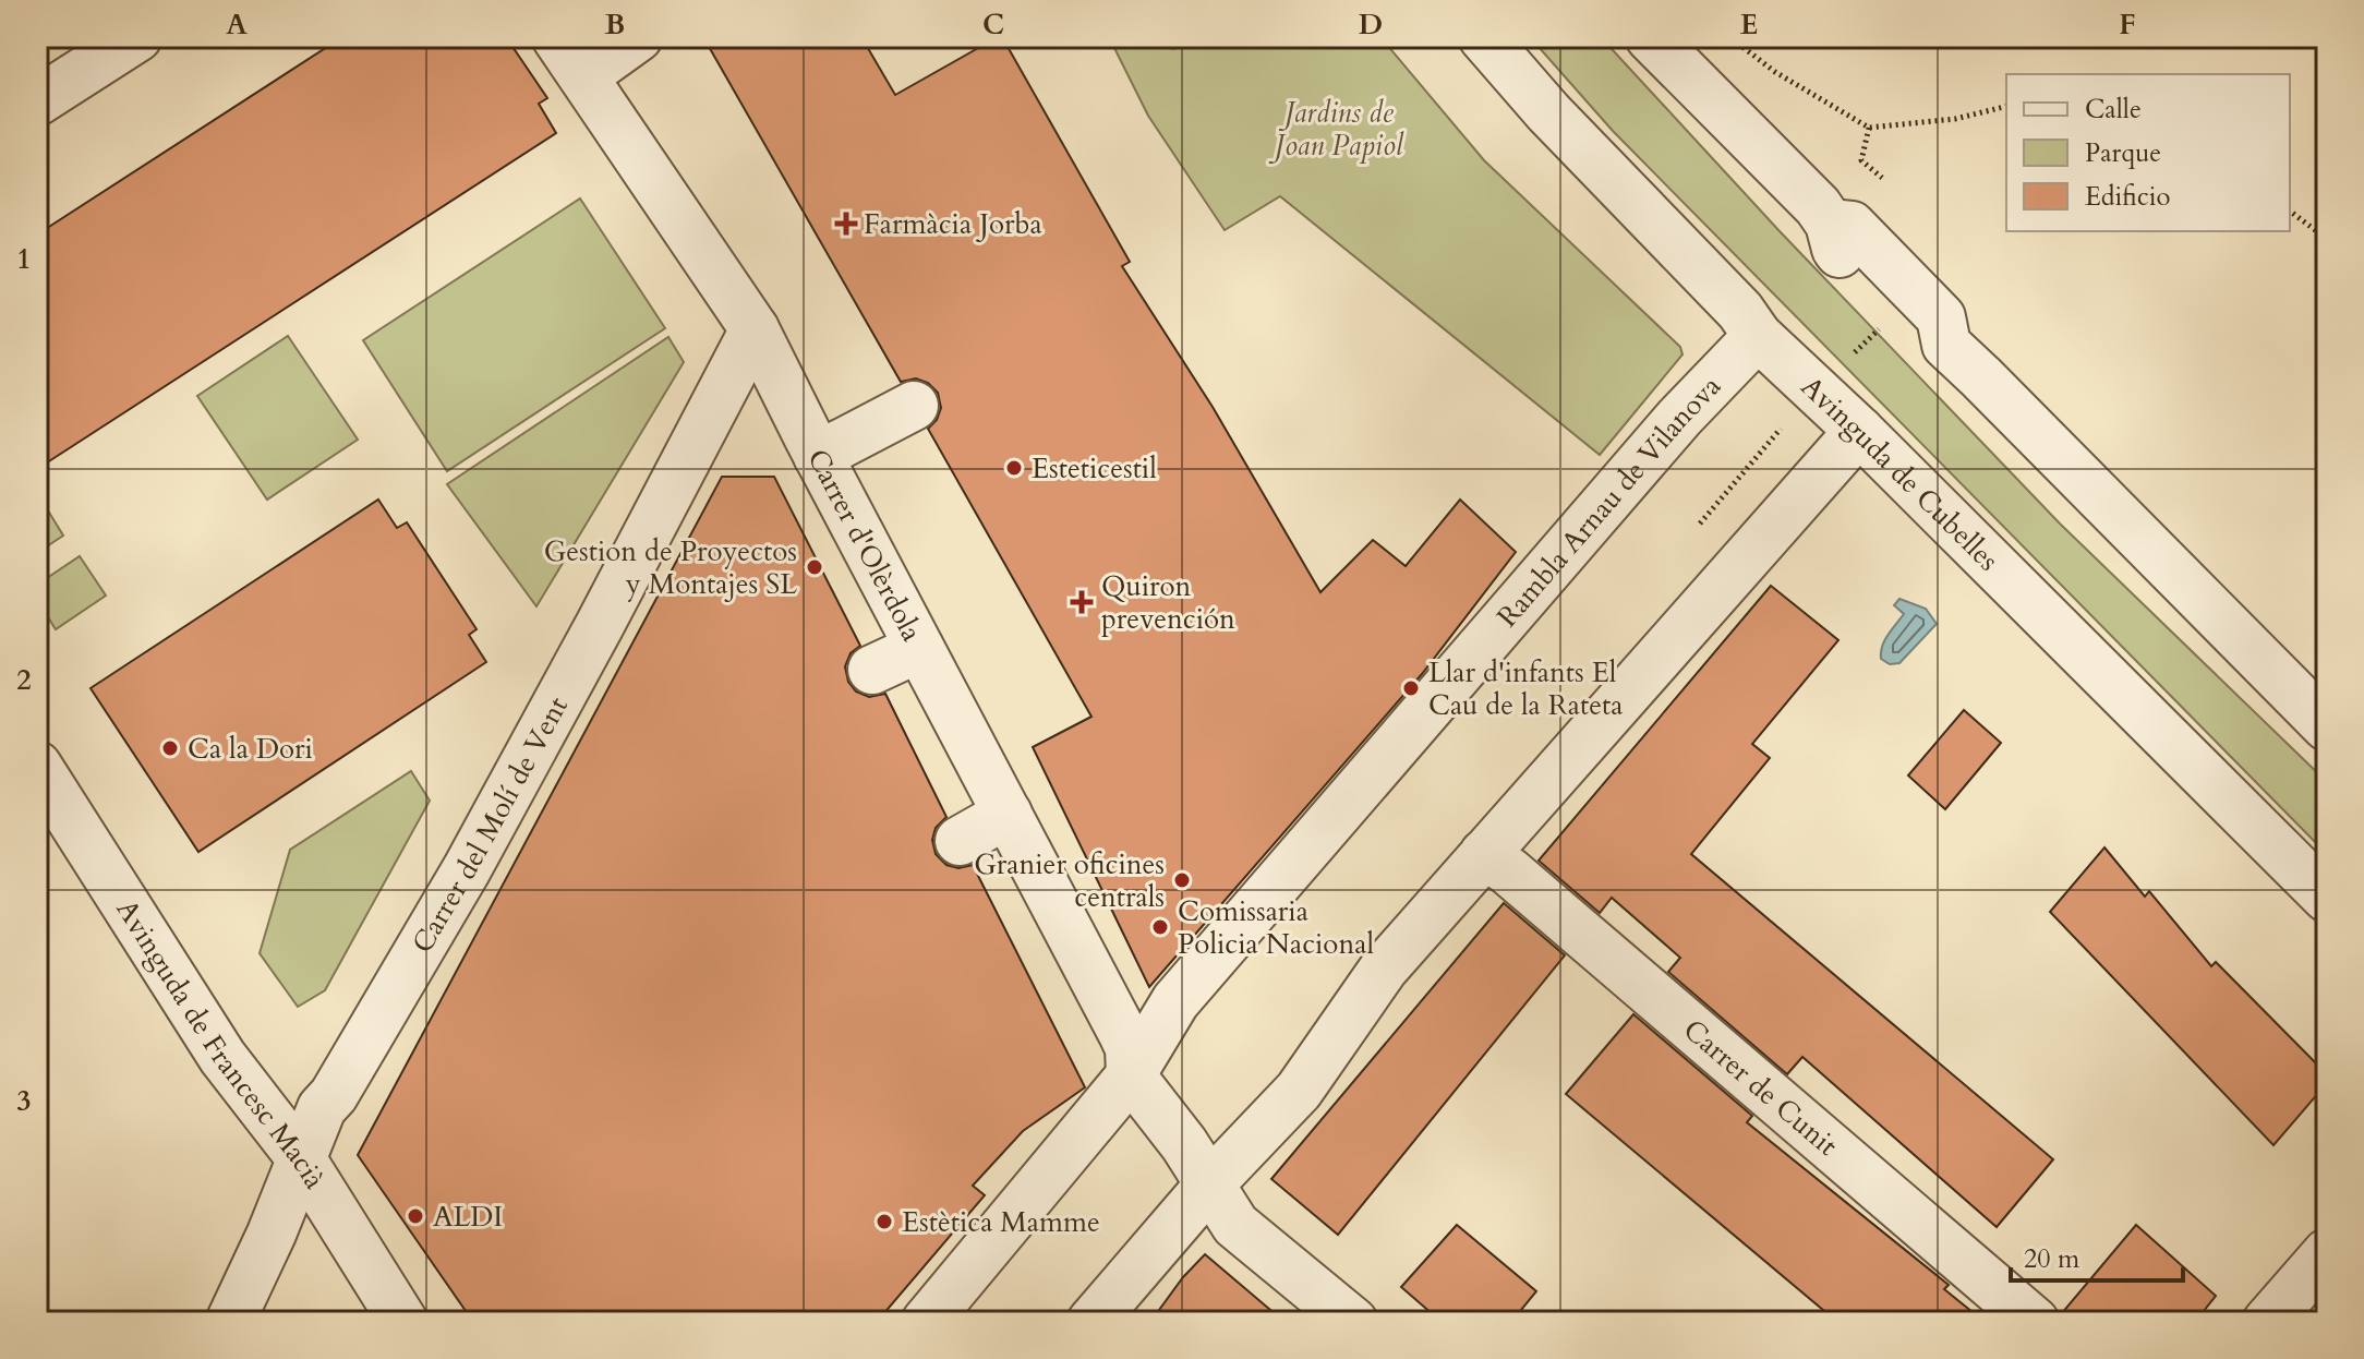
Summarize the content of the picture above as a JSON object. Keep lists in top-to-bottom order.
{
  "streets": {
    "street": [
      "Avinguda de Cubelles",
      "Rambla Arnau de Vilanova",
      "Carrer d'Olèrdola",
      "Carrer del Molí de Vent",
      "Avinguda de Francesc Macià",
      "Carrer de Cunit"
    ]
  },
  "crossings": [
    ["Avinguda de Cubelles", "Rambla Arnau de Vilanova"],
    ["Rambla Arnau de Vilanova", "Carrer d'Olèrdola"],
    ["Carrer d'Olèrdola", "Carrer del Molí de Vent"],
    ["Carrer del Molí de Vent", "Avinguda de Francesc Macià"]
  ],
  "parks": ["Jardins de Joan Papiol"],
  "places": {
    "health": ["Farmàcia Jorba", "Quiron prevención"],
    "other": [
      "Esteticestil",
      "Gestion de Proyectos y Montajes SL",
      "Llar d'infants El Cau de la Rateta",
      "Ca la Dori",
      "Granier oficines centrals",
      "Comissaria Policia Nacional",
      "ALDI",
      "Estètica Mamme"
    ]
  },
  "legend": ["Calle", "Parque", "Edificio"],
  "scale_bar": "20 m",
  "grid": {
    "columns": [
      "A",
      "B",
      "C",
      "D",
      "E",
      "F"
    ],
    "rows": ["1", "2", "3"]
  }
}
